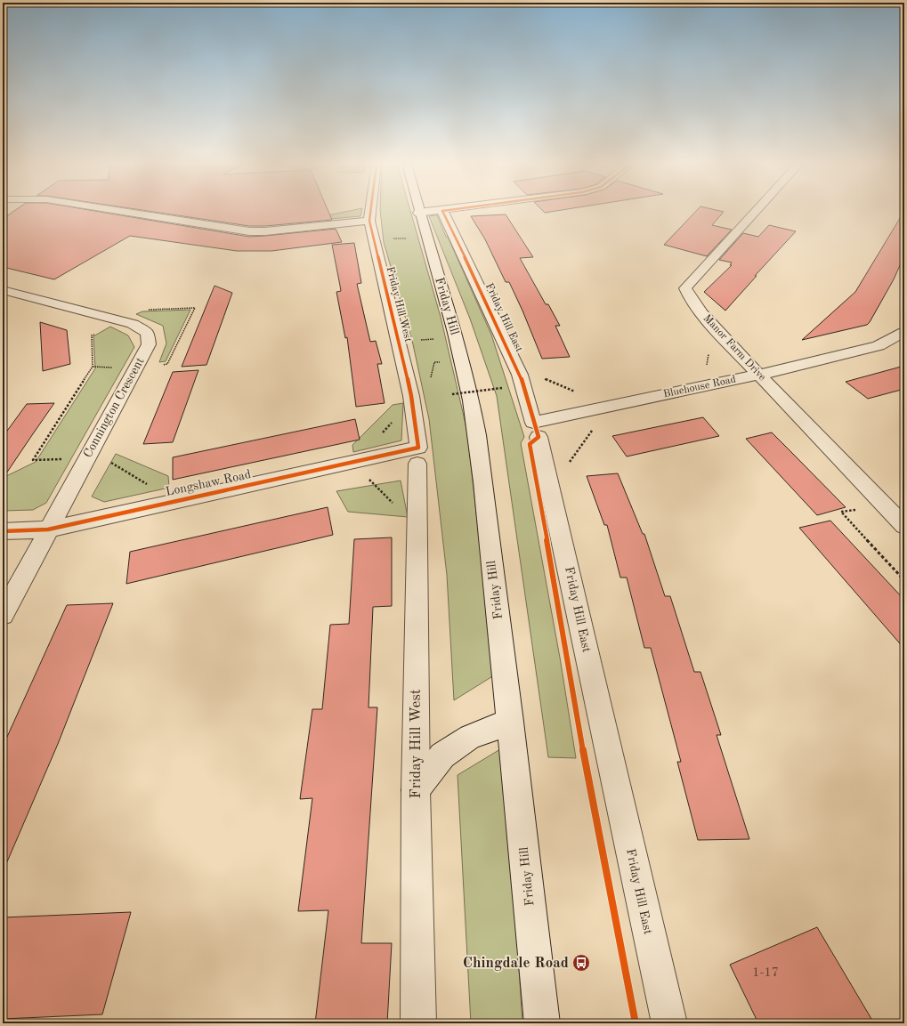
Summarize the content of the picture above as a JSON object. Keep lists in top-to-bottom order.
{
  "streets": {
    "street": [
      "Friday Hill West",
      "Friday Hill",
      "Friday Hill East",
      "Manor Farm Drive",
      "Bluehouse Road",
      "Connington Crescent",
      "Longshaw Road"
    ]
  },
  "crossings": [
    ["Friday Hill West", "Longshaw Road"],
    ["Friday Hill East", "Bluehouse Road"],
    ["Manor Farm Drive", "Bluehouse Road"],
    ["Connington Crescent", "Longshaw Road"]
  ],
  "places": {
    "bus stop": ["Chingdale Road"]
  },
  "house_numbers": ["1-17"]
}
